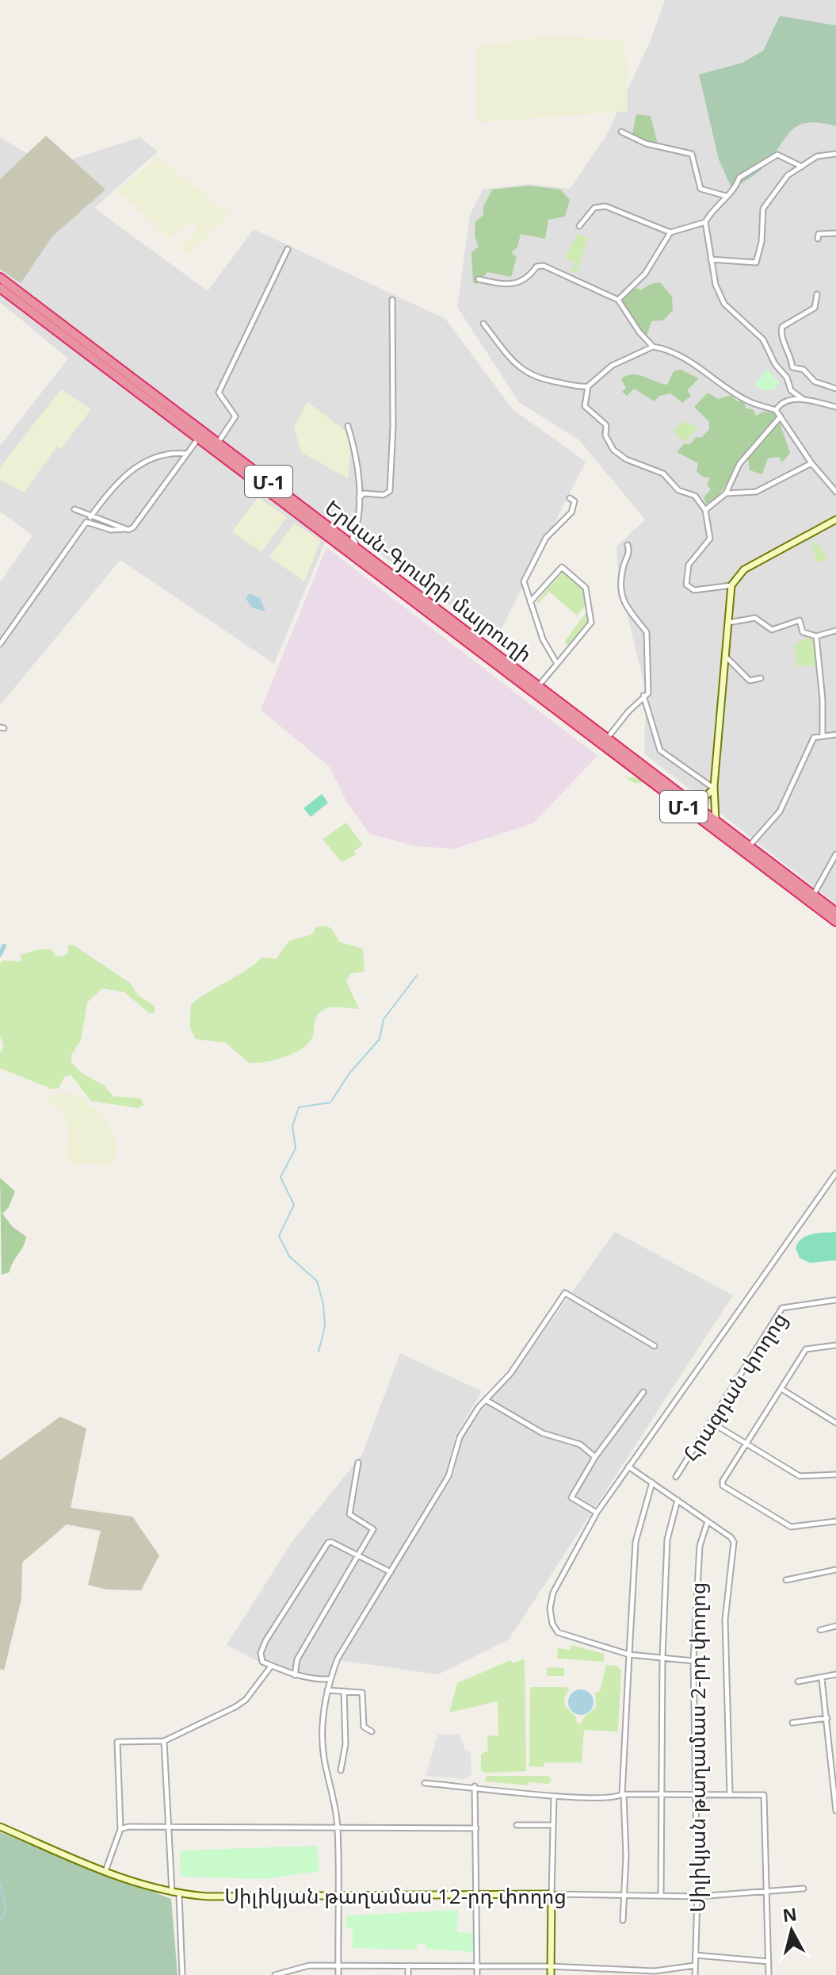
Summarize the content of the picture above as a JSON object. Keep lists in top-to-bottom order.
{
  "streets": {
    "highway": ["Մ-1", "Երևան-Գյումրի մայրուղի"],
    "main road": ["Սիլիկյան թաղամաս 12-րդ փողոց"],
    "street": ["Հրազդան փողոց", "Սիլիկյան թաղամաս 2-րդ փողոց"]
  },
  "crossings": [
    ["Սիլիկյան թաղամաս 2-րդ փողոց", "Սիլիկյան թաղամաս 12-րդ փողոց"]
  ],
  "north": "top"
}
